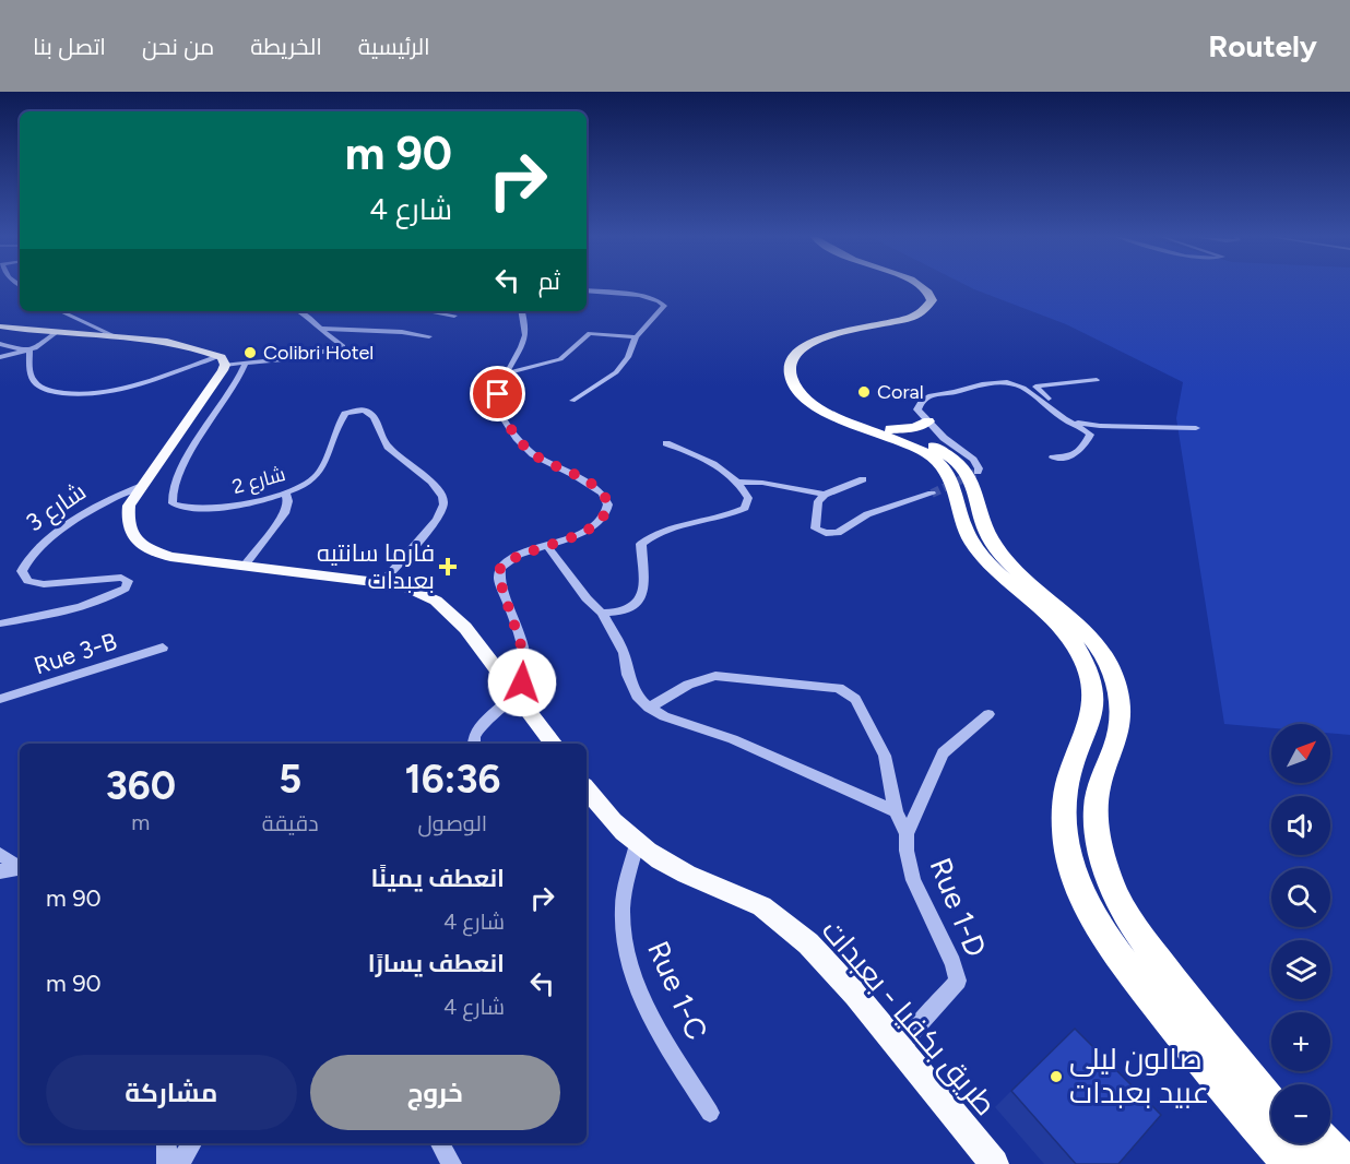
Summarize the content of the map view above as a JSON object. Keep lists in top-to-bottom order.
{
  "streets": {
    "main road": ["طريق بكفيا - بعبدات"],
    "street": [
      "شارع 2",
      "شارع 3",
      "Rue 3-B",
      "Rue 1-D",
      "Rue 1-C"
    ]
  },
  "crossings": [
    ["Rue 1-D", "طريق بكفيا - بعبدات"],
    ["Rue 1-C", "طريق بكفيا - بعبدات"]
  ],
  "places": {
    "other": ["Colibri Hotel", "Coral", "صالون ليلى عبيد بعبدات"],
    "health": ["فارما سانتيه بعبدات"]
  },
  "north": "top right",
  "page": {
    "header": "Routely",
    "nav": [
      "الرئيسية",
      "الخريطة",
      "من نحن",
      "اتصل بنا"
    ],
    "turn": ["90 m", "شارع 4"],
    "then": "ثم",
    "map_buttons": ["+", "−"],
    "eta": [
      "16:36",
      "الوصول",
      "5",
      "دقيقة",
      "360",
      "m"
    ],
    "list": [
      {
        "name": "انعطف يمينًا",
        "note": "شارع 4",
        "value": "90 m"
      },
      {
        "name": "انعطف يسارًا",
        "note": "شارع 4",
        "value": "90 m"
      }
    ],
    "buttons": ["خروج", "مشاركة"]
  }
}
